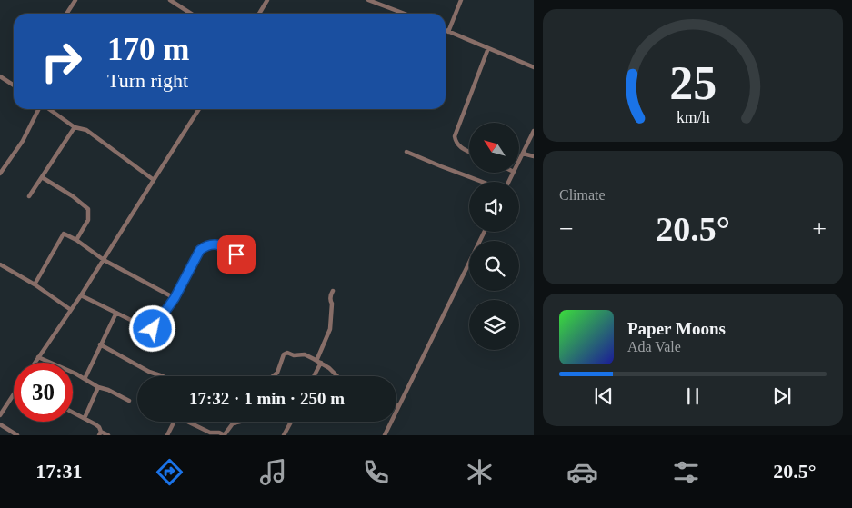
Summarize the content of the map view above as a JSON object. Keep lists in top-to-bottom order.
{
  "north": "top left",
  "page": {
    "turn": ["170 m", "Turn right"],
    "tile": "Climate",
    "heat": ["−", "20.5°", "+"],
    "song": ["Paper Moons", "Ada Vale"],
    "limit": "30",
    "trip": "17:32 · 1 min · 250 m",
    "tabs": ["17:31", "20.5°"],
    "gauge": ["25", "km/h"]
  }
}
